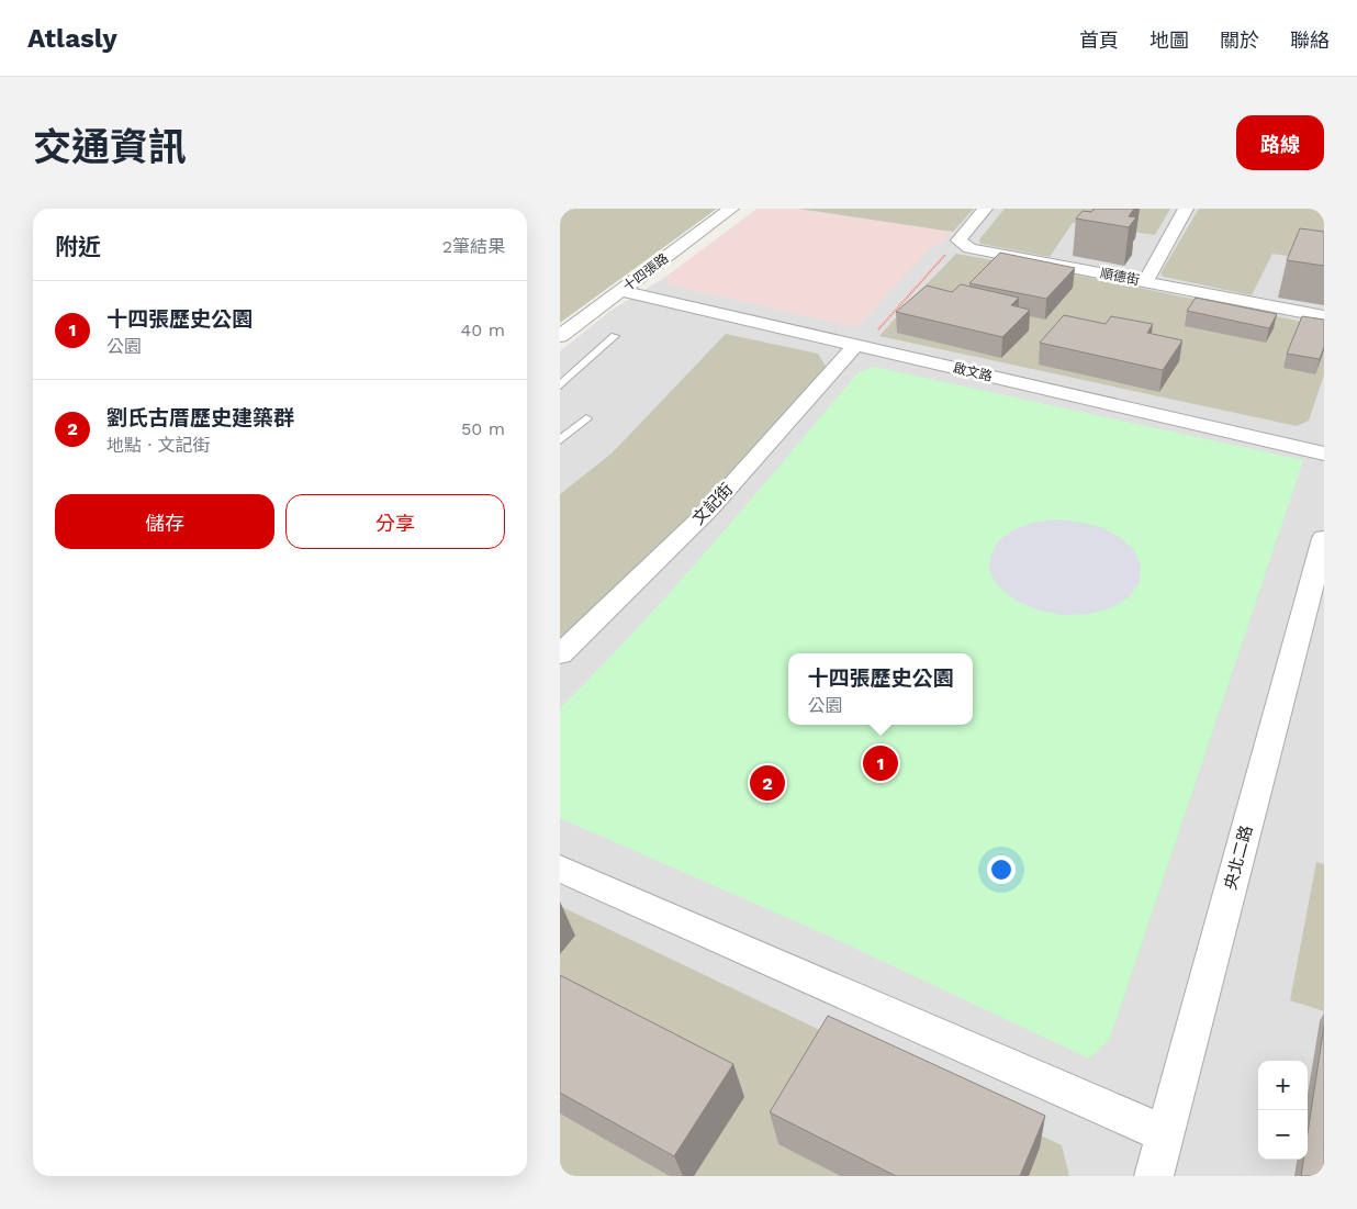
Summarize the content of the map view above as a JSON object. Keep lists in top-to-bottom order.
{
  "streets": {
    "street": [
      "十四張路",
      "順德街",
      "啟文路",
      "文記街",
      "央北二路"
    ]
  },
  "crossings": [
    ["十四張路", "啟文路"],
    ["啟文路", "文記街"]
  ],
  "page": {
    "header": "Atlasly",
    "nav": [
      "首頁",
      "地圖",
      "關於",
      "聯絡"
    ],
    "title": "交通資訊",
    "buttons": [
      "路線",
      ["儲存", "分享"]
    ],
    "heading": ["附近", "2筆結果"],
    "list": [
      {
        "mark": "1",
        "name": "十四張歷史公園",
        "note": "公園",
        "value": "40 m"
      },
      {
        "mark": "2",
        "name": "劉氏古厝歷史建築群",
        "note": "地點 · 文記街",
        "value": "50 m"
      }
    ],
    "popup": ["十四張歷史公園", "公園"],
    "pins": ["1", "2"],
    "map_buttons": ["+", "−"]
  }
}
